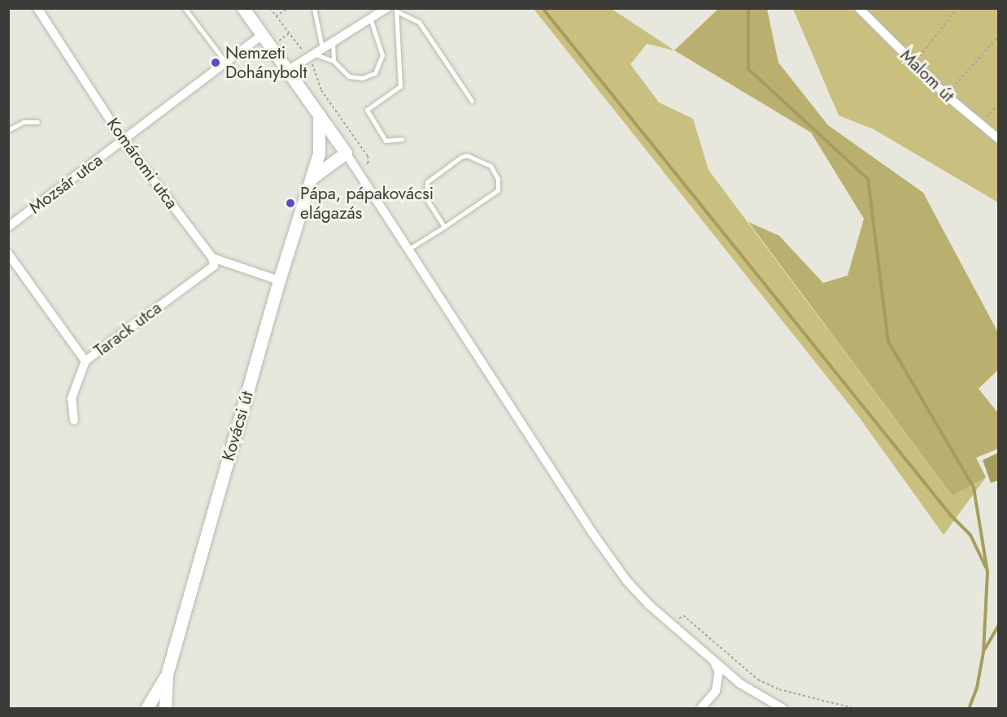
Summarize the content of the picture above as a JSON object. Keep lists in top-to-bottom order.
{
  "streets": {
    "street": [
      "Malom út",
      "Komáromi utca",
      "Mozsár utca",
      "Tarack utca",
      "Kovácsi út"
    ]
  },
  "crossings": [
    ["Komáromi utca", "Mozsár utca"],
    ["Komáromi utca", "Tarack utca"]
  ],
  "places": ["Nemzeti Dohánybolt", "Pápa, pápakovácsi elágazás"]
}
